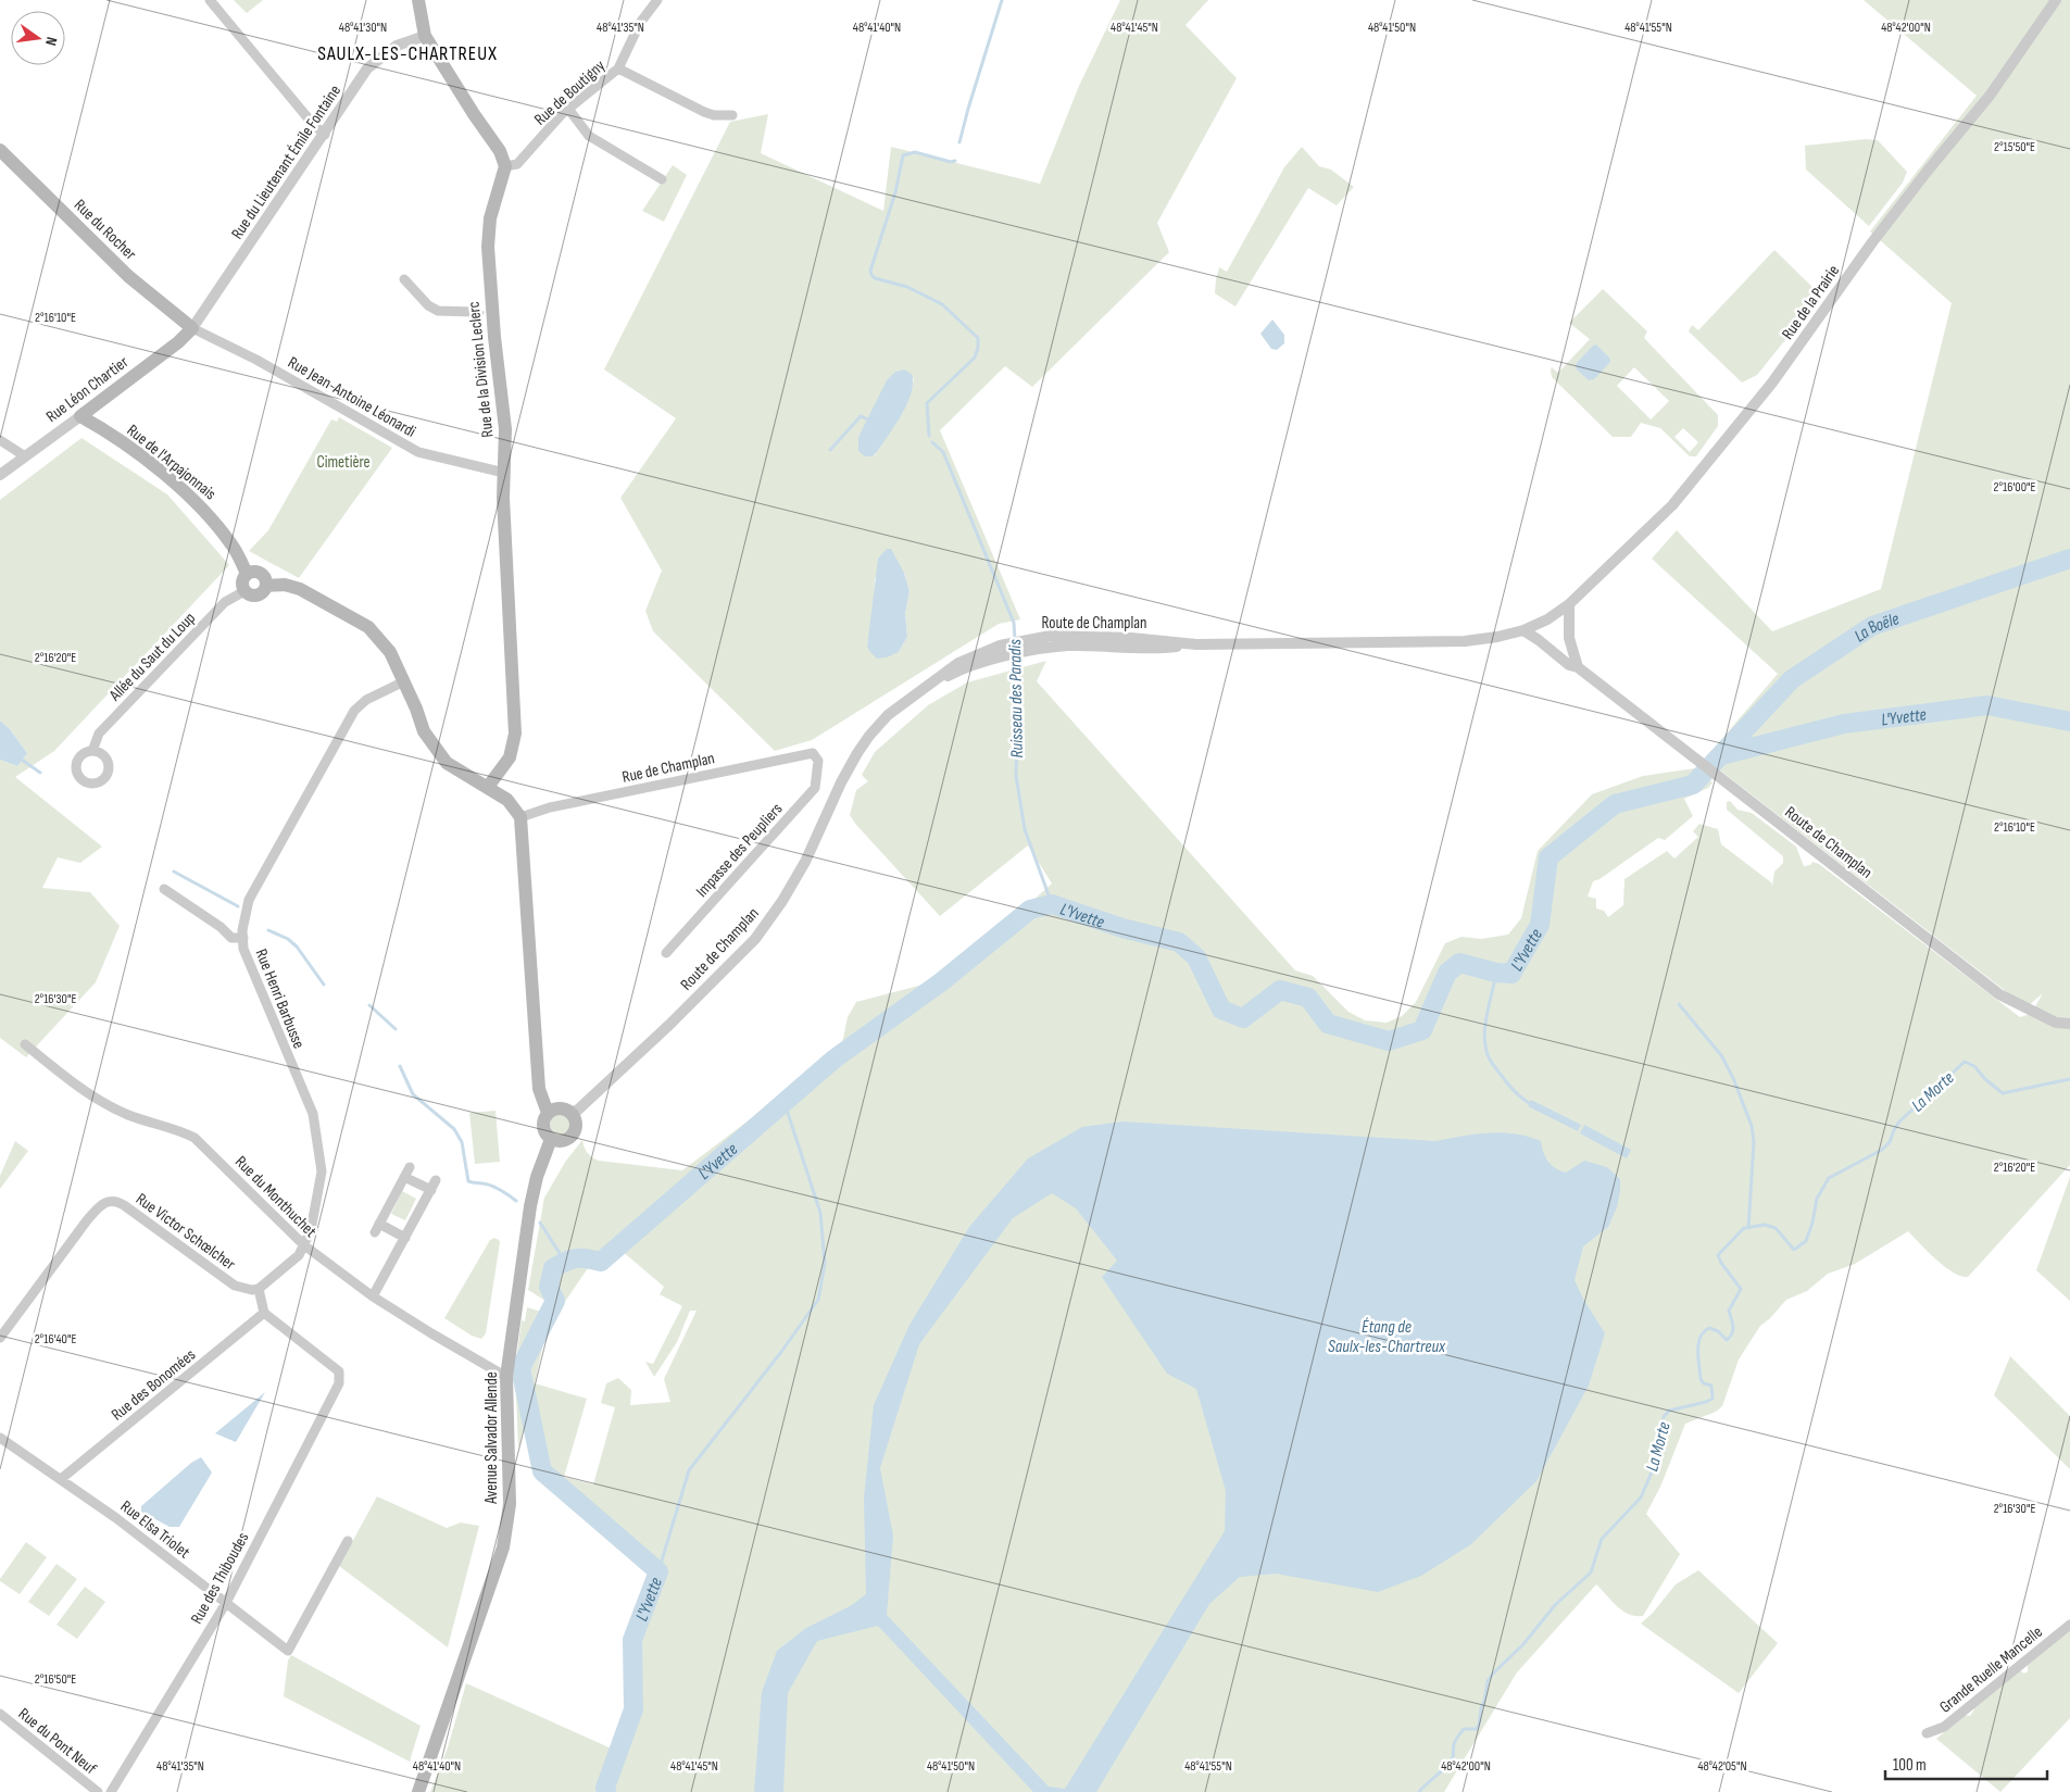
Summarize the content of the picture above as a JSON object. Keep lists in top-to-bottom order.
{
  "streets": {
    "main road": [
      "Rue du Rocher",
      "Rue de la Division Leclerc",
      "Rue Léon Chartier",
      "Rue de l'Arpajonnais",
      "Avenue Salvador Allende"
    ],
    "street": [
      "Rue de Boutigny",
      "Rue du Lieutenant Émile Fontaine",
      "Rue de la Prairie",
      "Rue Jean-Antoine Léonardi",
      "Route de Champlan",
      "Allée du Saut du Loup",
      "Rue de Champlan",
      "Impasse des Peupliers",
      "Rue Henri Barbusse",
      "Rue du Monthuchet",
      "Rue Victor Schœlcher",
      "Rue des Bonomées",
      "Rue Elsa Triolet",
      "Rue des Thiboudes",
      "Grande Ruelle Mancelle",
      "Rue du Pont Neuf"
    ]
  },
  "crossings": [
    ["Rue de Boutigny", "Rue de la Division Leclerc"],
    ["Rue du Lieutenant Émile Fontaine", "Rue du Rocher"],
    ["Rue du Lieutenant Émile Fontaine", "Rue Léon Chartier"],
    ["Rue du Lieutenant Émile Fontaine", "Rue Jean-Antoine Léonardi"],
    ["Rue du Rocher", "Rue Léon Chartier"],
    ["Rue du Rocher", "Rue Jean-Antoine Léonardi"],
    ["Rue de la Prairie", "Route de Champlan"],
    ["Rue de la Division Leclerc", "Rue Jean-Antoine Léonardi"],
    ["Rue Léon Chartier", "Rue Jean-Antoine Léonardi"],
    ["Rue Léon Chartier", "Rue de l'Arpajonnais"],
    ["Rue de l'Arpajonnais", "Allée du Saut du Loup"],
    ["Route de Champlan", "Avenue Salvador Allende"],
    ["Rue de Champlan", "Impasse des Peupliers"],
    ["Rue Henri Barbusse", "Rue du Monthuchet"],
    ["Rue du Monthuchet", "Avenue Salvador Allende"],
    ["Rue des Bonomées", "Rue Elsa Triolet"],
    ["Rue des Bonomées", "Rue des Thiboudes"],
    ["Rue Elsa Triolet", "Rue des Thiboudes"]
  ],
  "districts": ["SAULX-LES-CHARTREUX"],
  "water": [
    "La Boële",
    "Ruisseau des Paradis",
    "L'Yvette",
    "La Morte",
    "Étang de Saulx-les-Chartreux"
  ],
  "parks": ["Cimetière"],
  "scale_bar": "100 m",
  "north": "right",
  "coordinates": [
    "48°41'30\"N",
    "48°41'35\"N",
    "48°41'40\"N",
    "48°41'45\"N",
    "48°41'50\"N",
    "48°41'55\"N",
    "48°42'00\"N",
    "2°15'50\"E",
    "2°16'10\"E",
    "2°16'00\"E",
    "2°16'20\"E",
    "2°16'30\"E",
    "2°16'40\"E",
    "2°16'50\"E",
    "48°42'05\"N"
  ]
}
